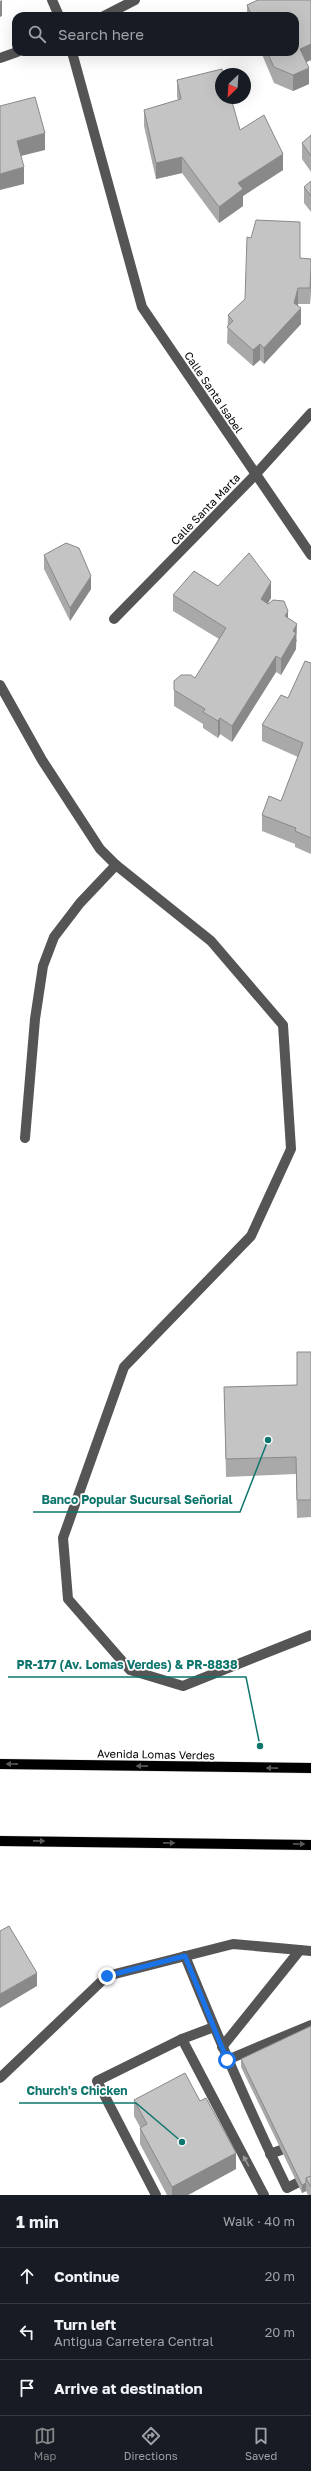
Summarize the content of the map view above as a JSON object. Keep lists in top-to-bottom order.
{
  "streets": {
    "main road": ["Avenida Lomas Verdes"],
    "street": ["Calle Santa Isabel", "Calle Santa Marta"]
  },
  "crossings": [
    ["Calle Santa Isabel", "Calle Santa Marta"]
  ],
  "places": ["Banco Popular Sucursal Señorial", "PR-177 (Av. Lomas Verdes) & PR-8838", "Church's Chicken"],
  "north": "bottom left",
  "page": {
    "search": "Search here",
    "heading": ["1 min", "Walk · 40 m"],
    "list": [
      ["Continue", "20 m"],
      ["Turn left", "Antigua Carretera Central", "20 m"],
      "Arrive at destination"
    ],
    "nav": ["Map", "Directions", "Saved"]
  }
}
